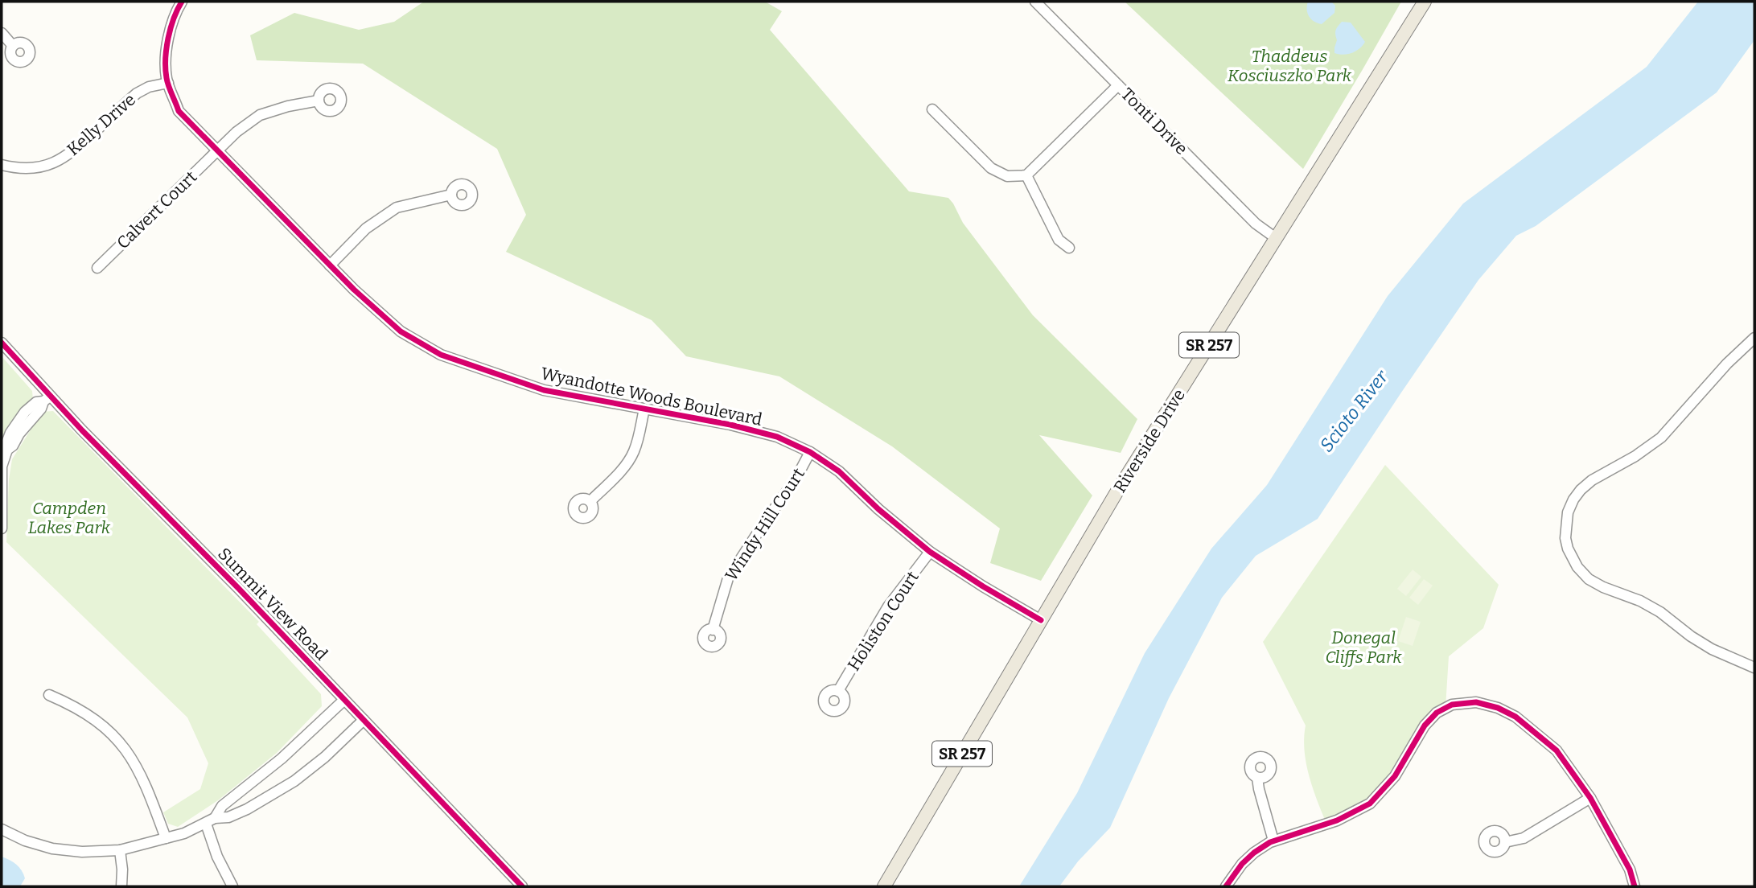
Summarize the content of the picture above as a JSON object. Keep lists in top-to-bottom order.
{
  "streets": {
    "main road": ["SR 257", "Riverside Drive"],
    "street": [
      "Tonti Drive",
      "Kelly Drive",
      "Calvert Court",
      "Wyandotte Woods Boulevard",
      "Windy Hill Court",
      "Summit View Road",
      "Holiston Court"
    ]
  },
  "crossings": [
    ["Tonti Drive", "Riverside Drive"],
    ["Kelly Drive", "Wyandotte Woods Boulevard"],
    ["Calvert Court", "Wyandotte Woods Boulevard"],
    ["Wyandotte Woods Boulevard", "Riverside Drive"],
    ["Wyandotte Woods Boulevard", "Windy Hill Court"],
    ["Wyandotte Woods Boulevard", "Holiston Court"]
  ],
  "water": ["Scioto River"],
  "parks": ["Thaddeus Kosciuszko Park", "Campden Lakes Park", "Donegal Cliffs Park"]
}
